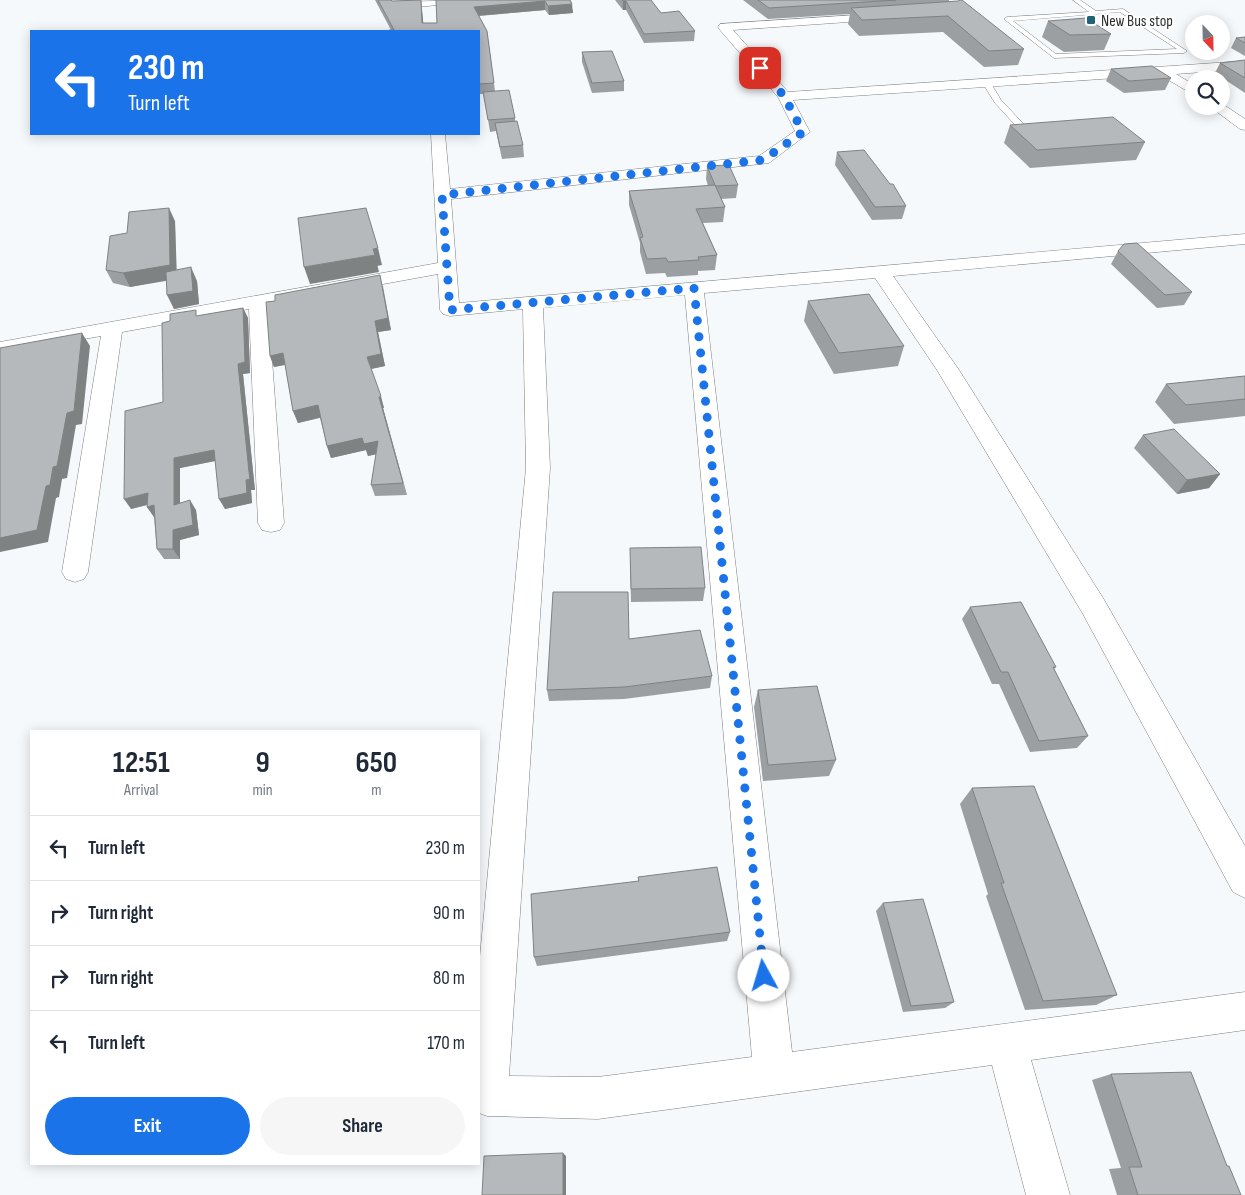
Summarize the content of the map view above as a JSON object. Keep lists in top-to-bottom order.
{
  "places": {
    "transit": ["New Bus stop"]
  },
  "north": "bottom",
  "page": {
    "turn": ["230 m", "Turn left"],
    "eta": [
      "12:51",
      "Arrival",
      "9",
      "min",
      "650",
      "m"
    ],
    "list": [
      {
        "name": "Turn left",
        "value": "230 m"
      },
      {
        "name": "Turn right",
        "value": "90 m"
      },
      {
        "name": "Turn right",
        "value": "80 m"
      },
      {
        "name": "Turn left",
        "value": "170 m"
      }
    ],
    "buttons": ["Exit", "Share"]
  }
}
